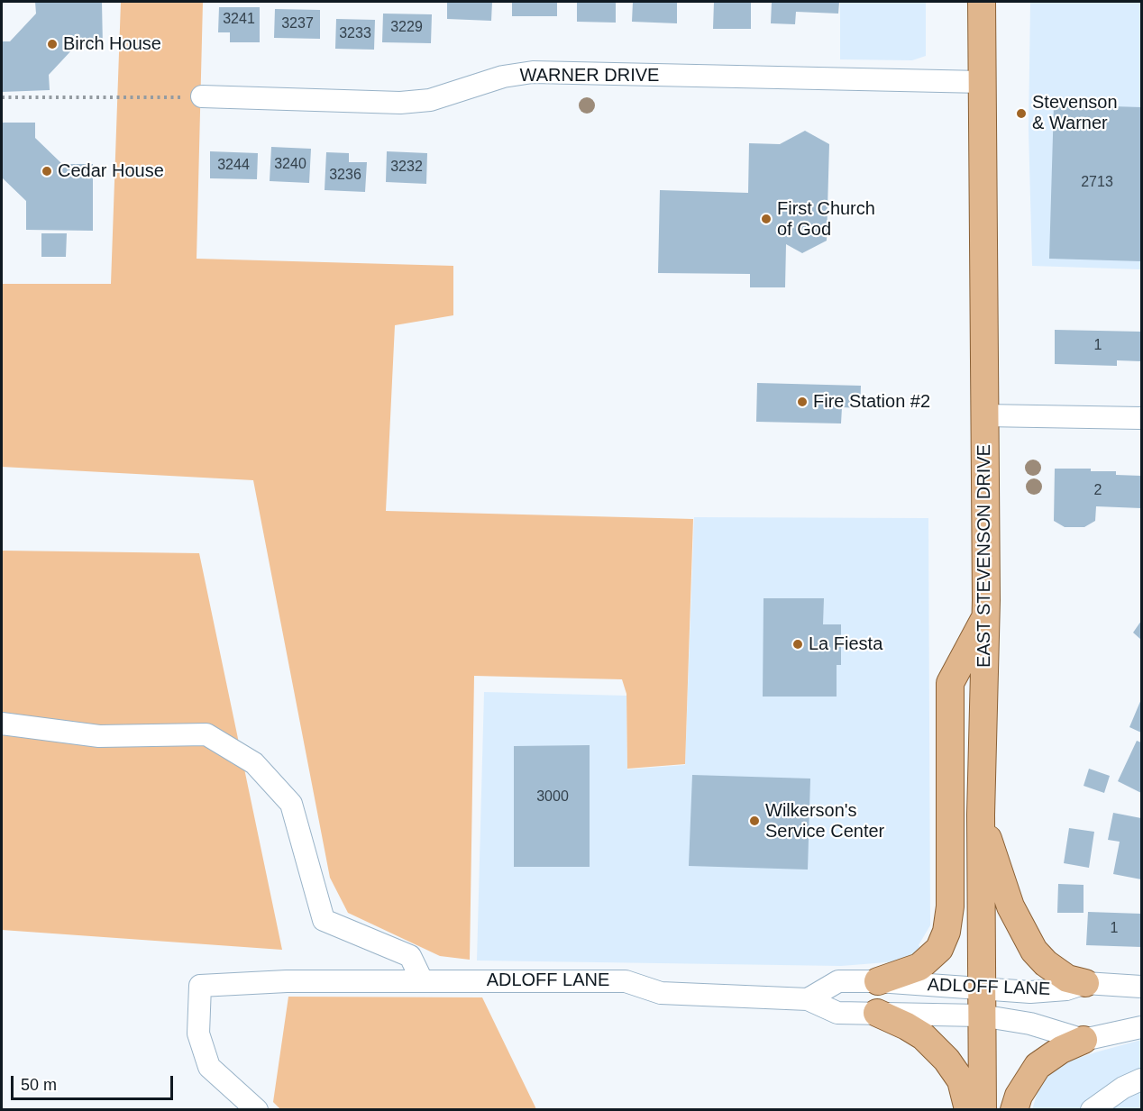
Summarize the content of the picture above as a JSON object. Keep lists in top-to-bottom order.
{
  "streets": {
    "main road": ["EAST STEVENSON DRIVE"],
    "street": ["WARNER DRIVE", "ADLOFF LANE"]
  },
  "crossings": [
    ["WARNER DRIVE", "EAST STEVENSON DRIVE"],
    ["EAST STEVENSON DRIVE", "ADLOFF LANE"]
  ],
  "places": [
    "Birch House",
    "Stevenson & Warner",
    "Cedar House",
    "First Church of God",
    "Fire Station #2",
    "La Fiesta",
    "Wilkerson's Service Center"
  ],
  "house_numbers": [
    "3241",
    "3237",
    "3229",
    "3233",
    "3240",
    "3244",
    "3232",
    "3236",
    "2713",
    "1",
    "2",
    "3000",
    "1"
  ],
  "scale_bar": "50 m"
}
